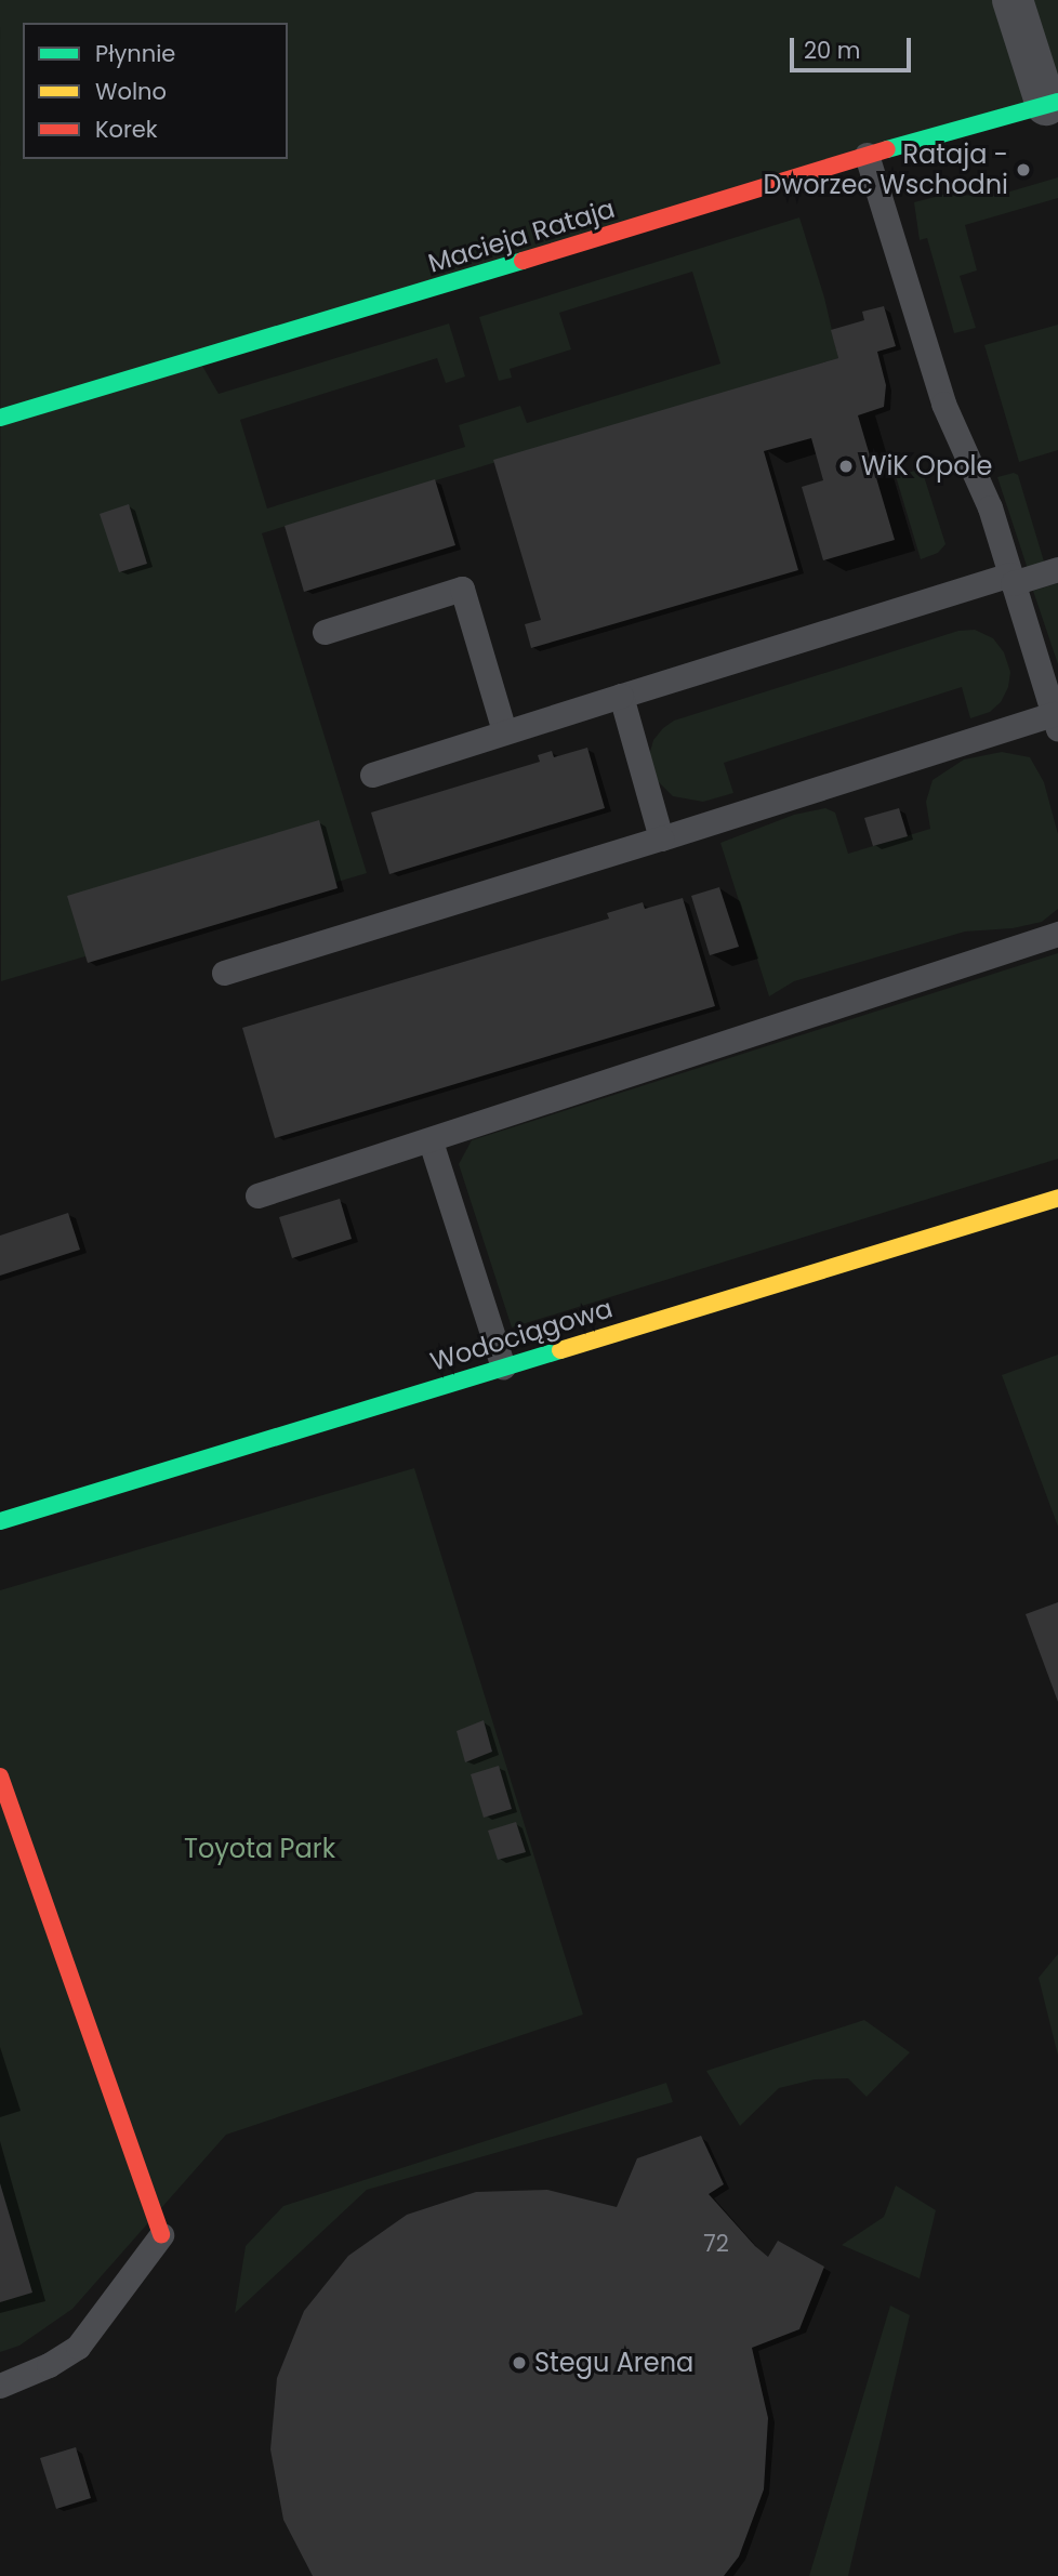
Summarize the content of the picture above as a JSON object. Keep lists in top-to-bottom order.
{
  "streets": {
    "street": ["Macieja Rataja", "Wodociągowa"]
  },
  "parks": ["Toyota Park"],
  "places": ["Rataja - Dworzec Wschodni", "WiK Opole", "Stegu Arena"],
  "house_numbers": ["72"],
  "legend": ["Płynnie", "Wolno", "Korek"],
  "scale_bar": "20 m"
}
